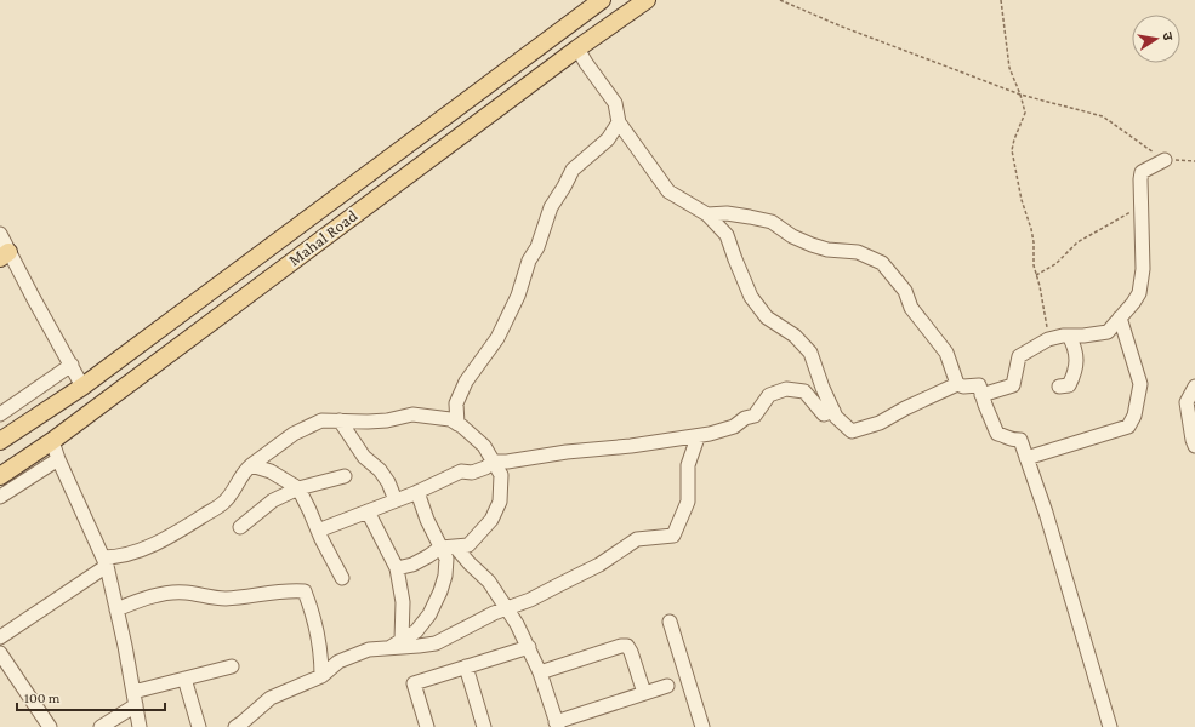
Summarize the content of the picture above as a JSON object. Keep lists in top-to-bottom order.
{
  "streets": {
    "main road": ["Mahal Road"]
  },
  "scale_bar": "100 m",
  "north": "right"
}
